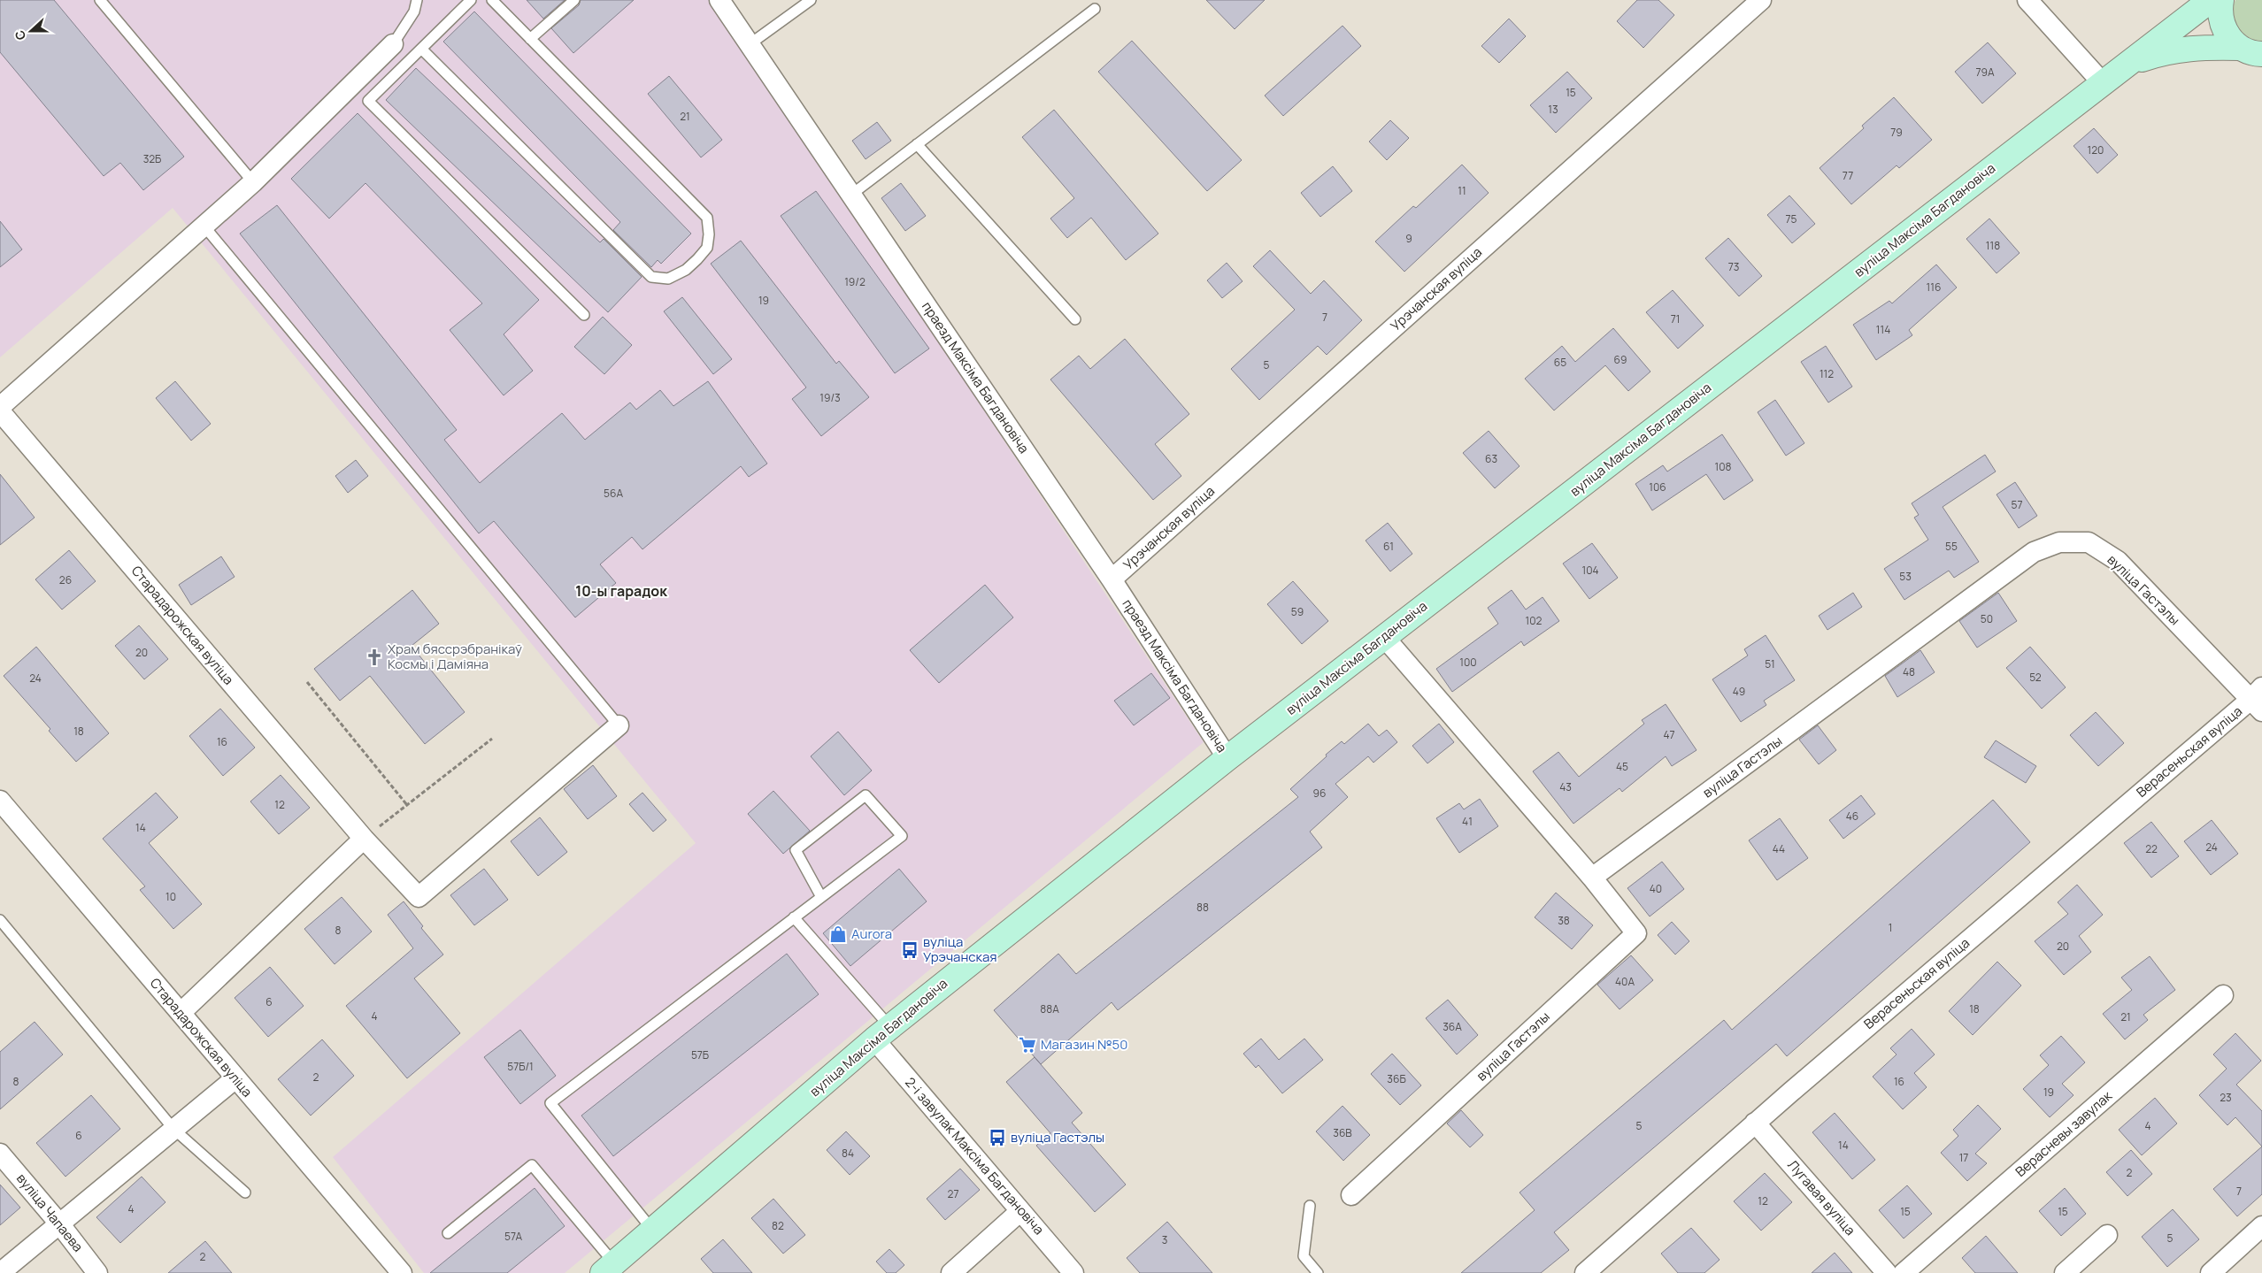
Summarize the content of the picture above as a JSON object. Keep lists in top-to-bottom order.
{
  "streets": {
    "main road": ["вуліца Максіма Багдановіча"],
    "street": [
      "Урэчанская вуліца",
      "праезд Максіма Багдановіча",
      "вуліца Гастэлы",
      "Старадарожская вуліца",
      "Верасеньская вуліца",
      "Верасневы завулак",
      "2-і завулак Максіма Багдановіча",
      "Лугавая вуліца",
      "вуліца Чапаева"
    ]
  },
  "crossings": [
    ["вуліца Максіма Багдановіча", "праезд Максіма Багдановіча"],
    ["вуліца Максіма Багдановіча", "2-і завулак Максіма Багдановіча"],
    ["Урэчанская вуліца", "праезд Максіма Багдановіча"],
    ["вуліца Гастэлы", "Верасеньская вуліца"],
    ["Верасеньская вуліца", "Лугавая вуліца"]
  ],
  "districts": ["10-ы гарадок"],
  "places": {
    "church": ["Храм бяссрэбранікаў Космы і Даміяна"],
    "shop": ["Aurora"],
    "bus stop": ["вуліца Урэчанская", "вуліца Гастэлы"],
    "supermarket": ["Магазин №50"]
  },
  "house_numbers": [
    "79А",
    "15",
    "13",
    "21",
    "79",
    "120",
    "32Б",
    "77",
    "11",
    "75",
    "9",
    "118",
    "73",
    "19/2",
    "116",
    "19",
    "7",
    "71",
    "114",
    "69",
    "65",
    "5",
    "112",
    "19/3",
    "63",
    "108",
    "106",
    "56А",
    "57",
    "61",
    "55",
    "104",
    "53",
    "26",
    "59",
    "50",
    "102",
    "20",
    "100",
    "51",
    "48",
    "52",
    "24",
    "49",
    "18",
    "47",
    "16",
    "45",
    "43",
    "96",
    "12",
    "46",
    "41",
    "14",
    "24",
    "44",
    "22",
    "40",
    "10",
    "88",
    "38",
    "1",
    "8",
    "20",
    "40А",
    "6",
    "88А",
    "18",
    "4",
    "21",
    "36А",
    "57Б",
    "57Б/1",
    "2",
    "36Б",
    "8",
    "16",
    "19",
    "23",
    "5",
    "4",
    "36В",
    "6",
    "14",
    "84",
    "17",
    "2",
    "7",
    "27",
    "12",
    "4",
    "15",
    "15",
    "82",
    "57А",
    "5",
    "3",
    "2"
  ],
  "north": "left"
}
